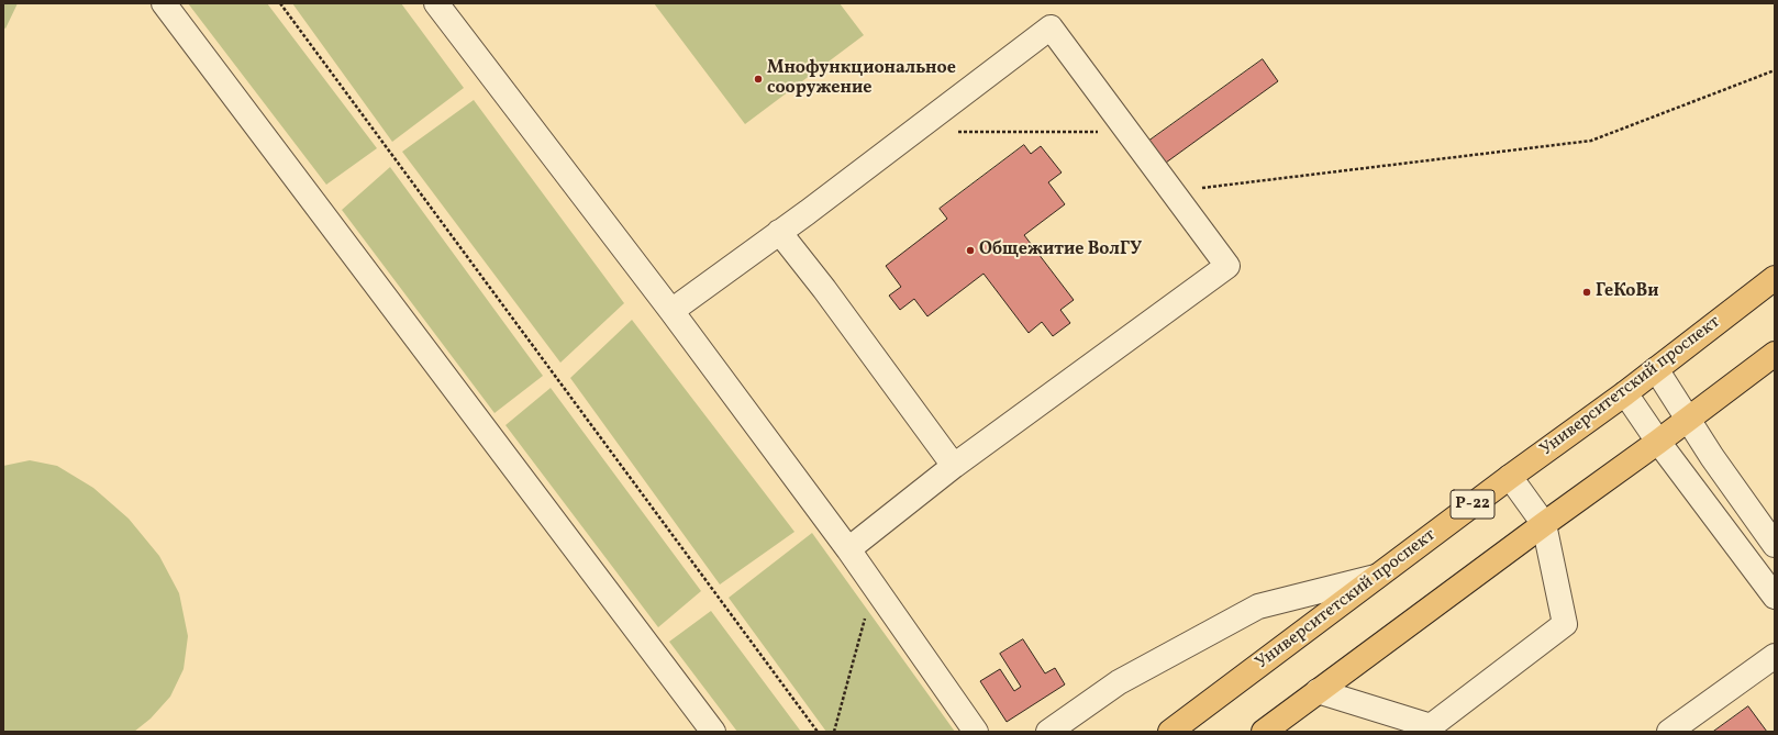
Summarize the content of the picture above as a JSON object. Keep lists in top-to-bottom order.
{
  "streets": {
    "highway": ["Университетский проспект", "Р-22"]
  },
  "places": ["Мнофункциональное сооружение", "Общежитие ВолГУ", "ГеКоВи"]
}
